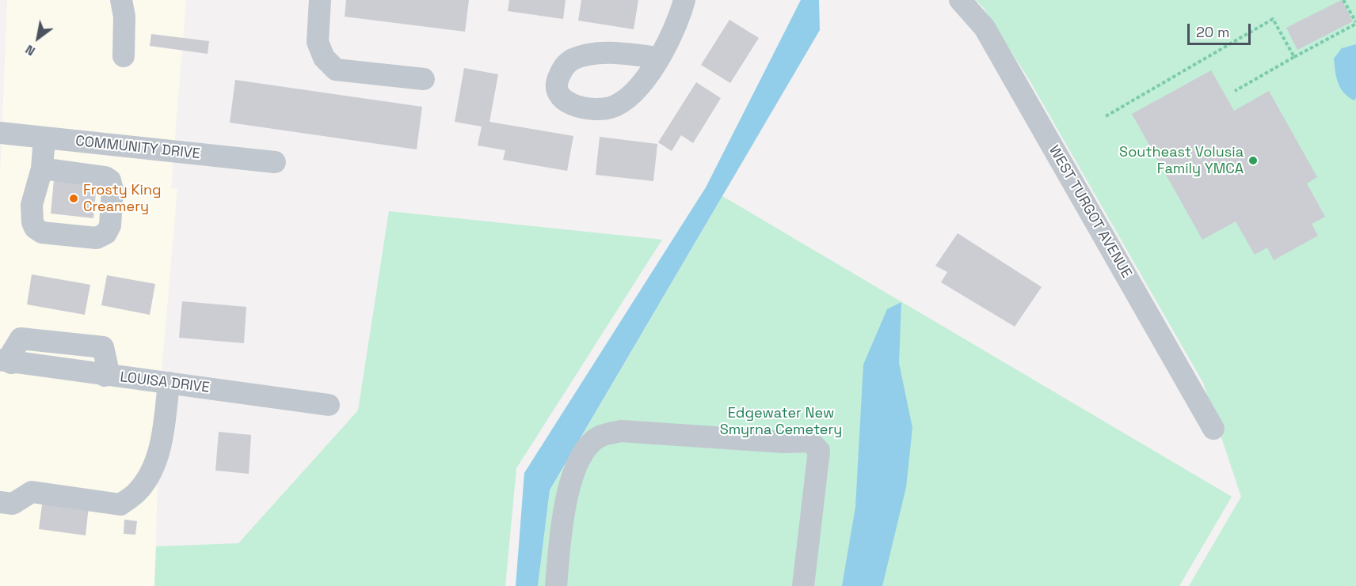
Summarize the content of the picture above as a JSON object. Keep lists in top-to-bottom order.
{
  "streets": {
    "street": ["COMMUNITY DRIVE", "WEST TURGOT AVENUE", "LOUISA DRIVE"]
  },
  "parks": ["Edgewater New Smyrna Cemetery"],
  "places": ["Southeast Volusia Family YMCA", "Frosty King Creamery"],
  "scale_bar": "20 m",
  "north": "bottom left"
}
